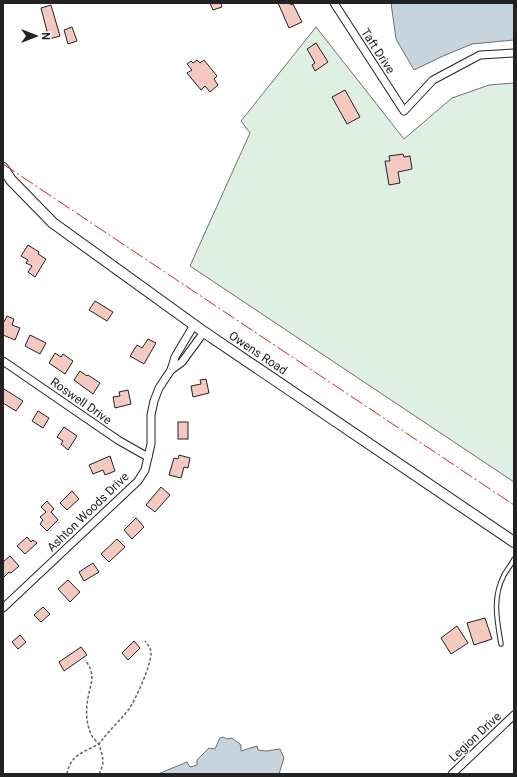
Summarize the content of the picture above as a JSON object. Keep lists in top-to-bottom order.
{
  "streets": {
    "street": [
      "Taft Drive",
      "Owens Road",
      "Roswell Drive",
      "Ashton Woods Drive",
      "Legion Drive"
    ]
  },
  "crossings": [
    ["Owens Road", "Ashton Woods Drive"],
    ["Roswell Drive", "Ashton Woods Drive"]
  ],
  "north": "right"
}
